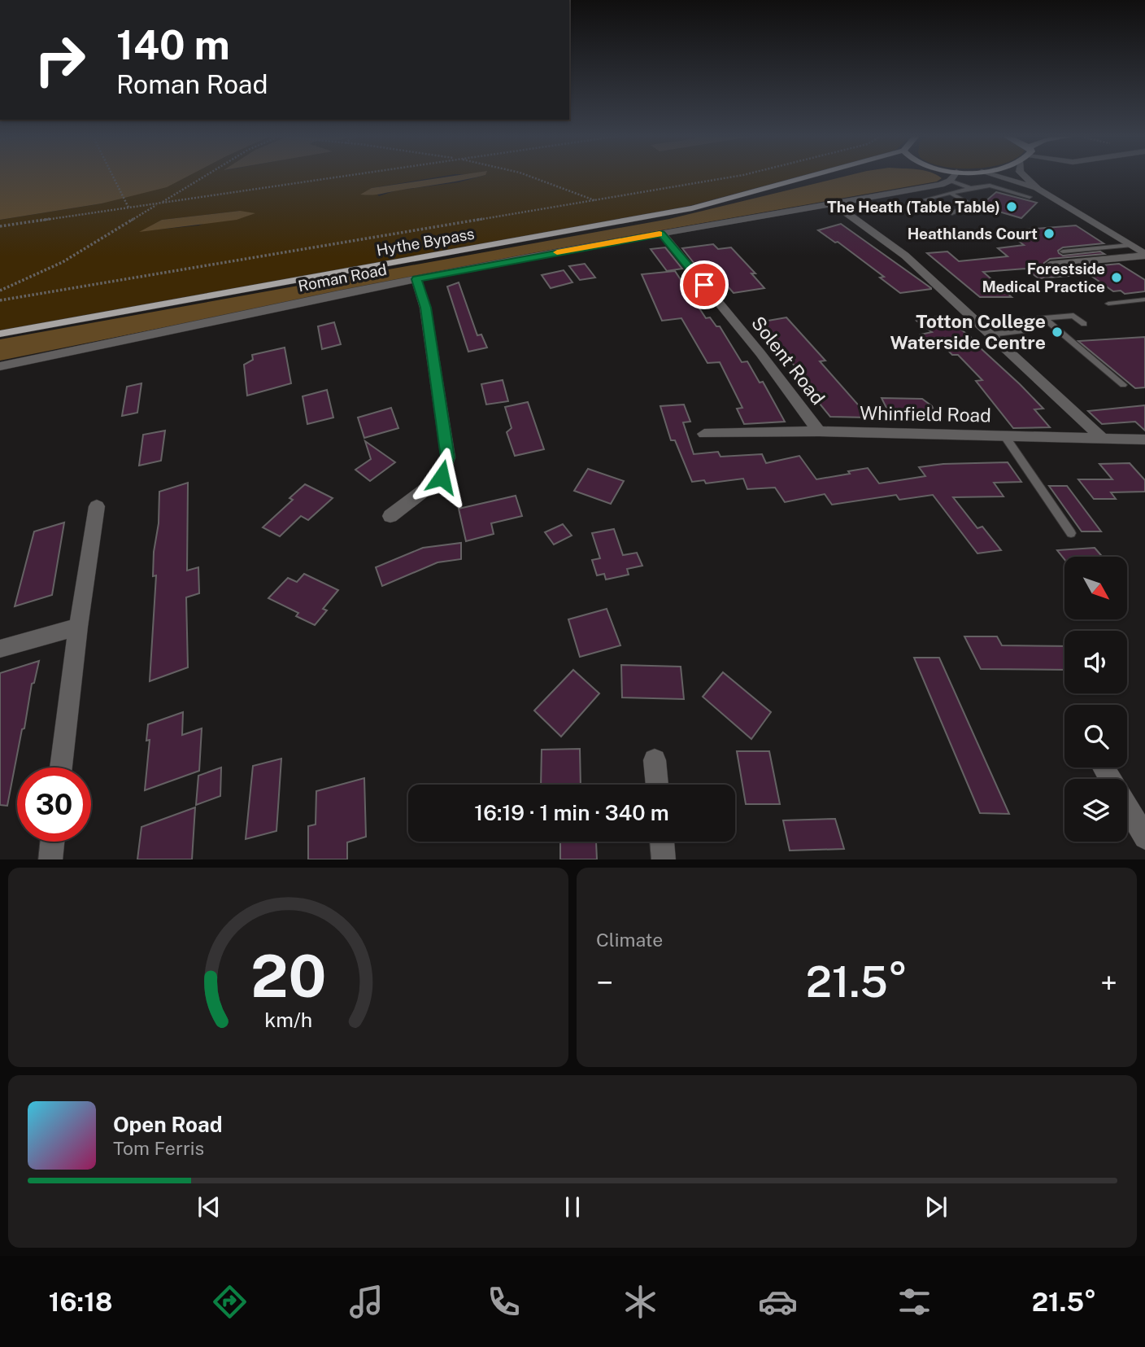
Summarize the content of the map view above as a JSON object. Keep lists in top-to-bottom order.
{
  "streets": {
    "main road": ["Hythe Bypass"],
    "street": ["Roman Road", "Solent Road", "Whinfield Road"]
  },
  "crossings": [
    ["Hythe Bypass", "Roman Road"],
    ["Roman Road", "Solent Road"],
    ["Solent Road", "Whinfield Road"]
  ],
  "places": [
    "The Heath (Table Table)",
    "Heathlands Court",
    "Forestside Medical Practice",
    "Totton College Waterside Centre"
  ],
  "north": "bottom right",
  "page": {
    "turn": ["140 m", "Roman Road"],
    "limit": "30",
    "trip": "16:19 · 1 min · 340 m",
    "tile": "Climate",
    "heat": ["−", "21.5°", "+"],
    "song": ["Open Road", "Tom Ferris"],
    "tabs": ["16:18", "21.5°"],
    "gauge": ["20", "km/h"]
  }
}
